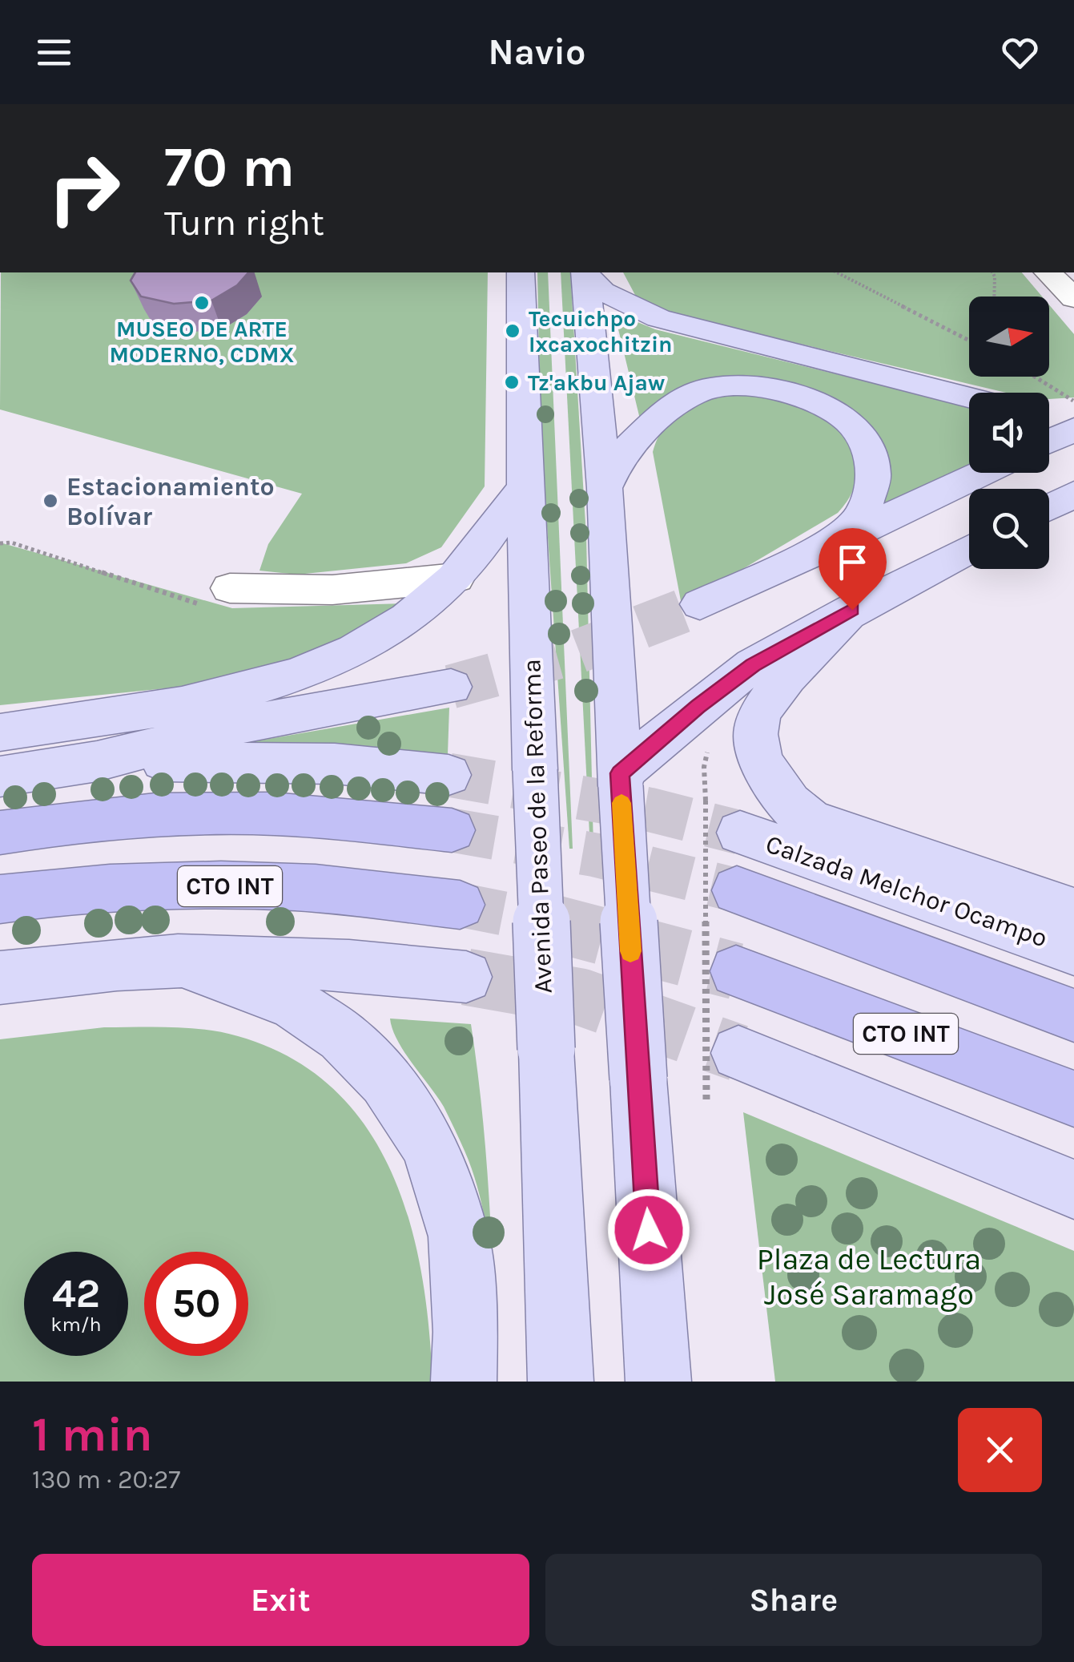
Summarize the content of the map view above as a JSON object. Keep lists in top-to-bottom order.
{
  "streets": {
    "highway": ["CTO INT"],
    "main road": ["Avenida Paseo de la Reforma", "Calzada Melchor Ocampo"]
  },
  "parks": ["Plaza de Lectura José Saramago"],
  "places": [
    "MUSEO DE ARTE MODERNO, CDMX",
    "Tecuichpo Ixcaxochitzin",
    "Tz'akbu Ajaw",
    "Estacionamiento Bolívar"
  ],
  "north": "right",
  "page": {
    "header": "Navio",
    "turn": ["70 m", "Turn right"],
    "speed": "42 km/h",
    "limit": "50",
    "heading": ["1 min", "130 m · 20:27"],
    "buttons": ["Exit", "Share"]
  }
}
